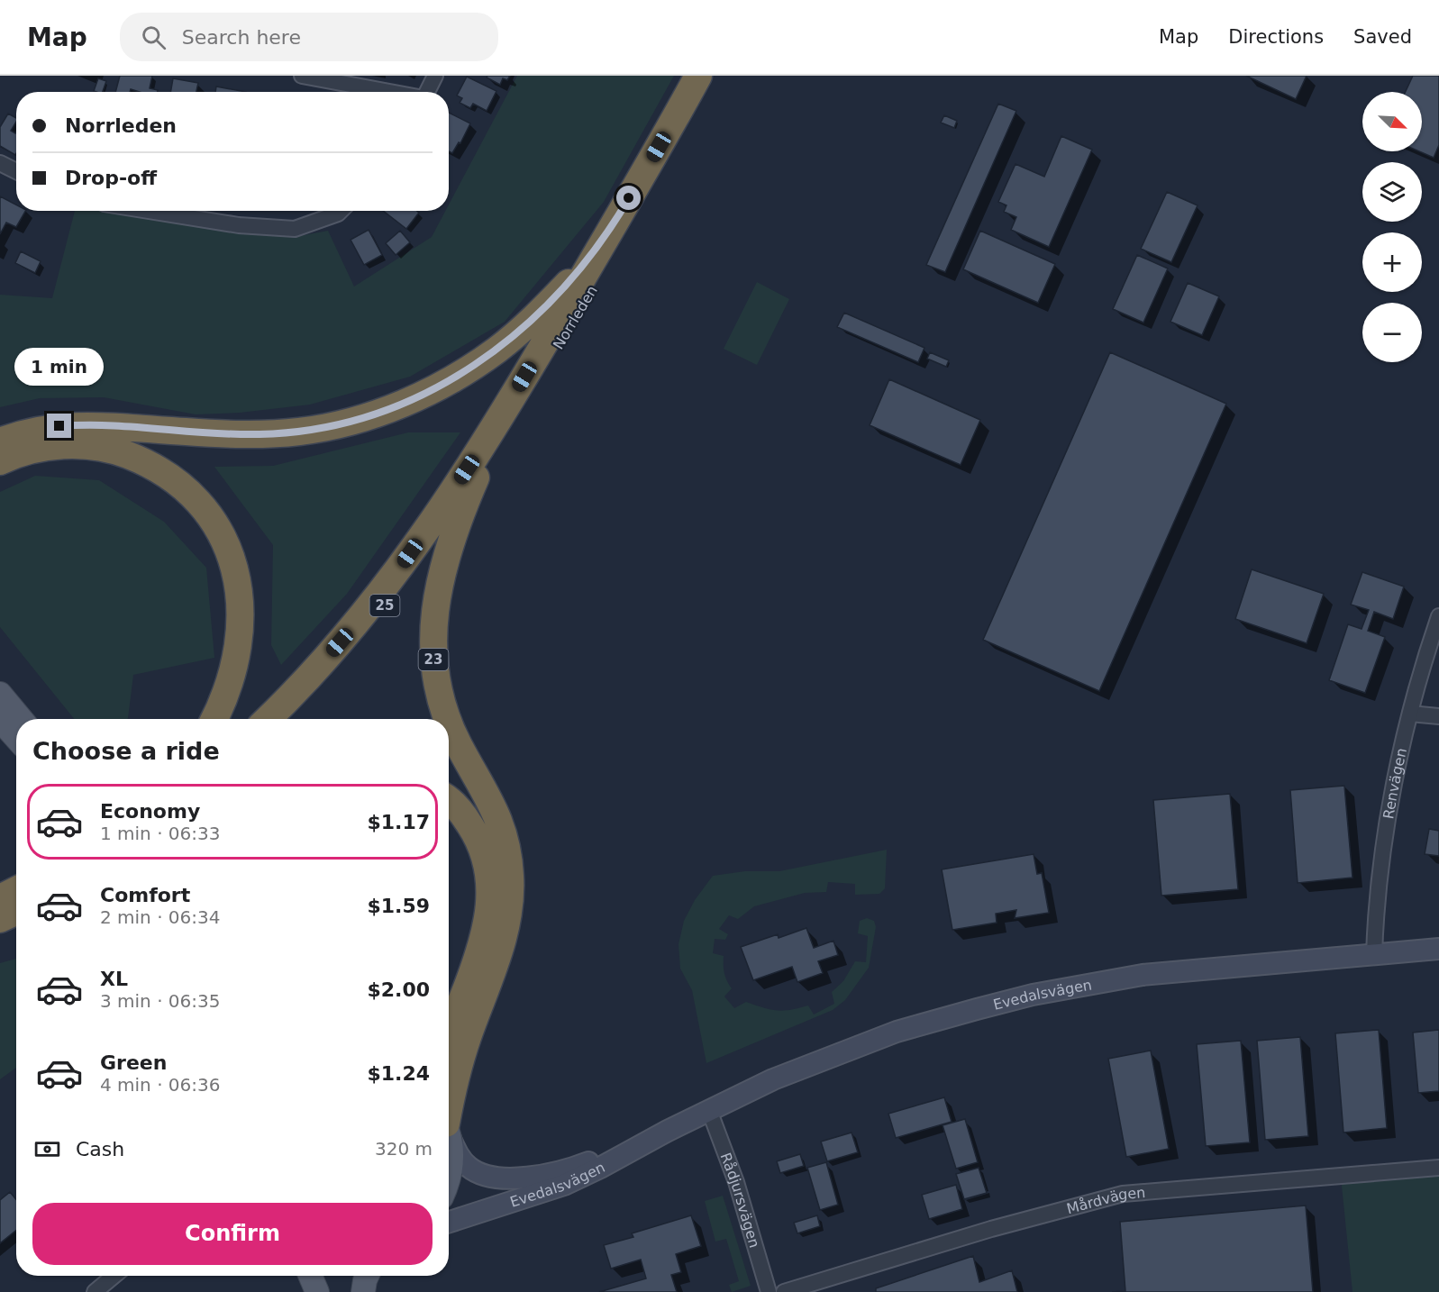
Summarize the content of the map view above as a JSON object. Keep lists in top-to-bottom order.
{
  "streets": {
    "highway": ["Norrleden", "25", "23"],
    "street": [
      "Renvägen",
      "Evedalsvägen",
      "Rådjursvägen",
      "Mårdvägen"
    ]
  },
  "crossings": [
    ["Norrleden", "23"],
    ["Renvägen", "Evedalsvägen"],
    ["Evedalsvägen", "Rådjursvägen"]
  ],
  "north": "bottom right",
  "page": {
    "header": "Map",
    "search": "Search here",
    "nav": ["Map", "Directions", "Saved"],
    "map_buttons": ["+", "−"],
    "banner": ["Norrleden", "Drop-off"],
    "bubble": "1 min",
    "heading": "Choose a ride",
    "list": [
      {
        "name": "Economy",
        "note": "1 min · 06:33",
        "value": "$1.17"
      },
      {
        "name": "Comfort",
        "note": "2 min · 06:34",
        "value": "$1.59"
      },
      {
        "name": "XL",
        "note": "3 min · 06:35",
        "value": "$2.00"
      },
      {
        "name": "Green",
        "note": "4 min · 06:36",
        "value": "$1.24"
      }
    ],
    "pay": ["Cash", "320 m"],
    "buttons": "Confirm"
  }
}
